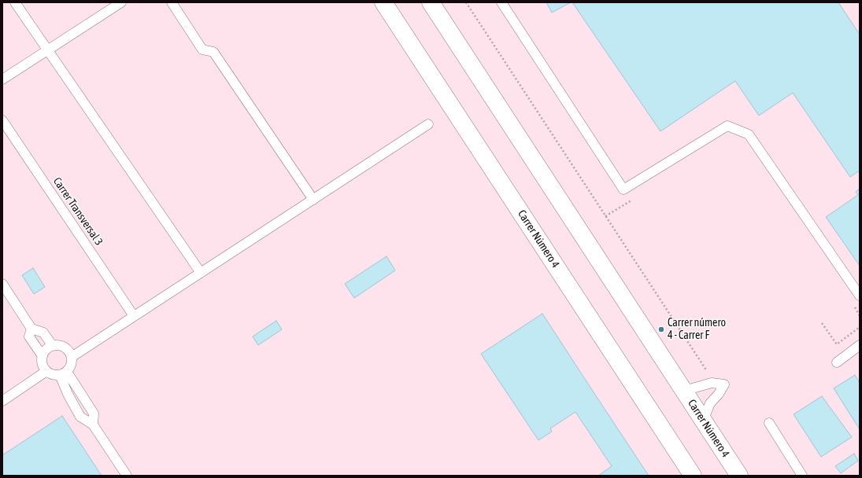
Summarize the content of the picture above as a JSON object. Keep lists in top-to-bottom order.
{
  "streets": {
    "street": ["Carrer Número 4"],
    "lane": ["Carrer Transversal 3"]
  },
  "places": ["Carrer número 4 - Carrer F"]
}
